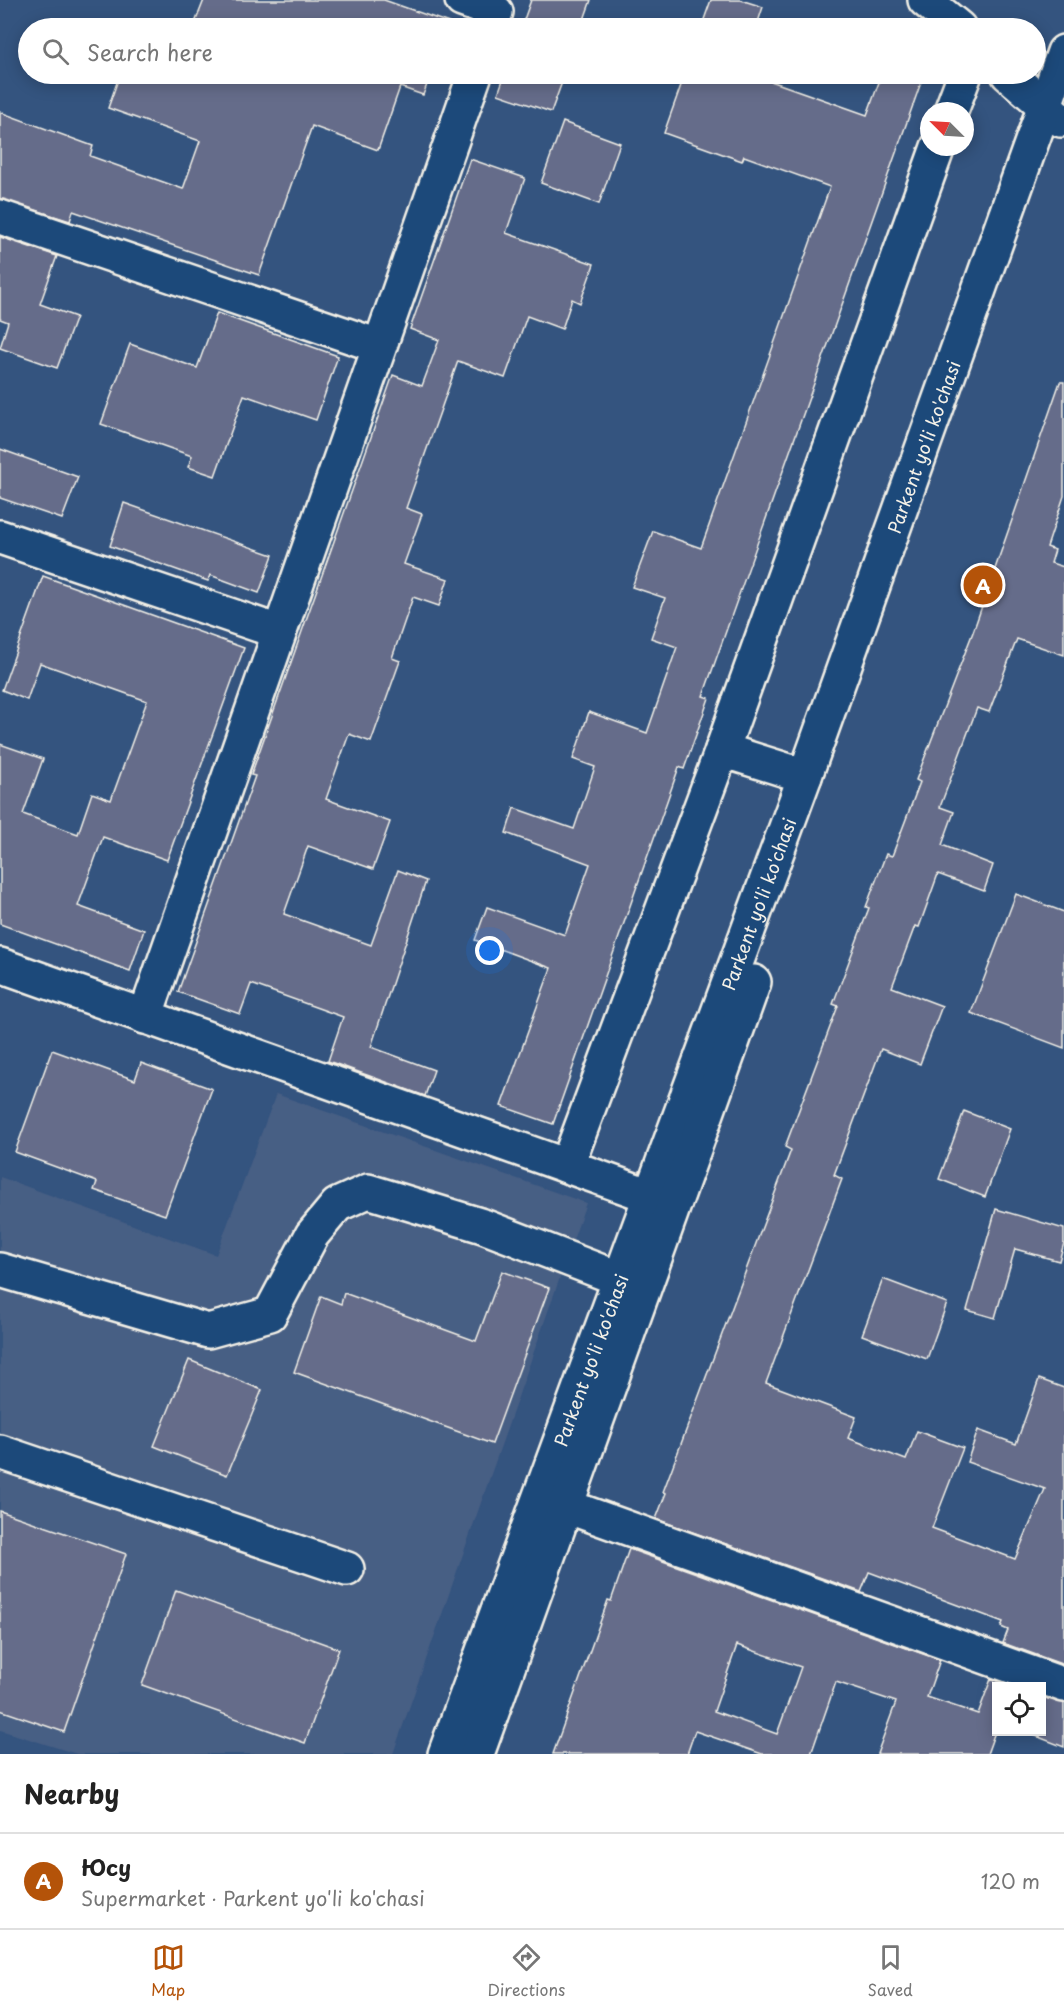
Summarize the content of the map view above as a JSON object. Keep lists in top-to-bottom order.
{
  "streets": {
    "street": ["Parkent yo'li ko'chasi"]
  },
  "north": "top left",
  "page": {
    "search": "Search here",
    "pins": "A",
    "heading": "Nearby",
    "list": [
      {
        "mark": "A",
        "name": "Юсу",
        "note": "Supermarket · Parkent yo'li ko'chasi",
        "value": "120 m"
      }
    ],
    "nav": ["Map", "Directions", "Saved"]
  }
}
